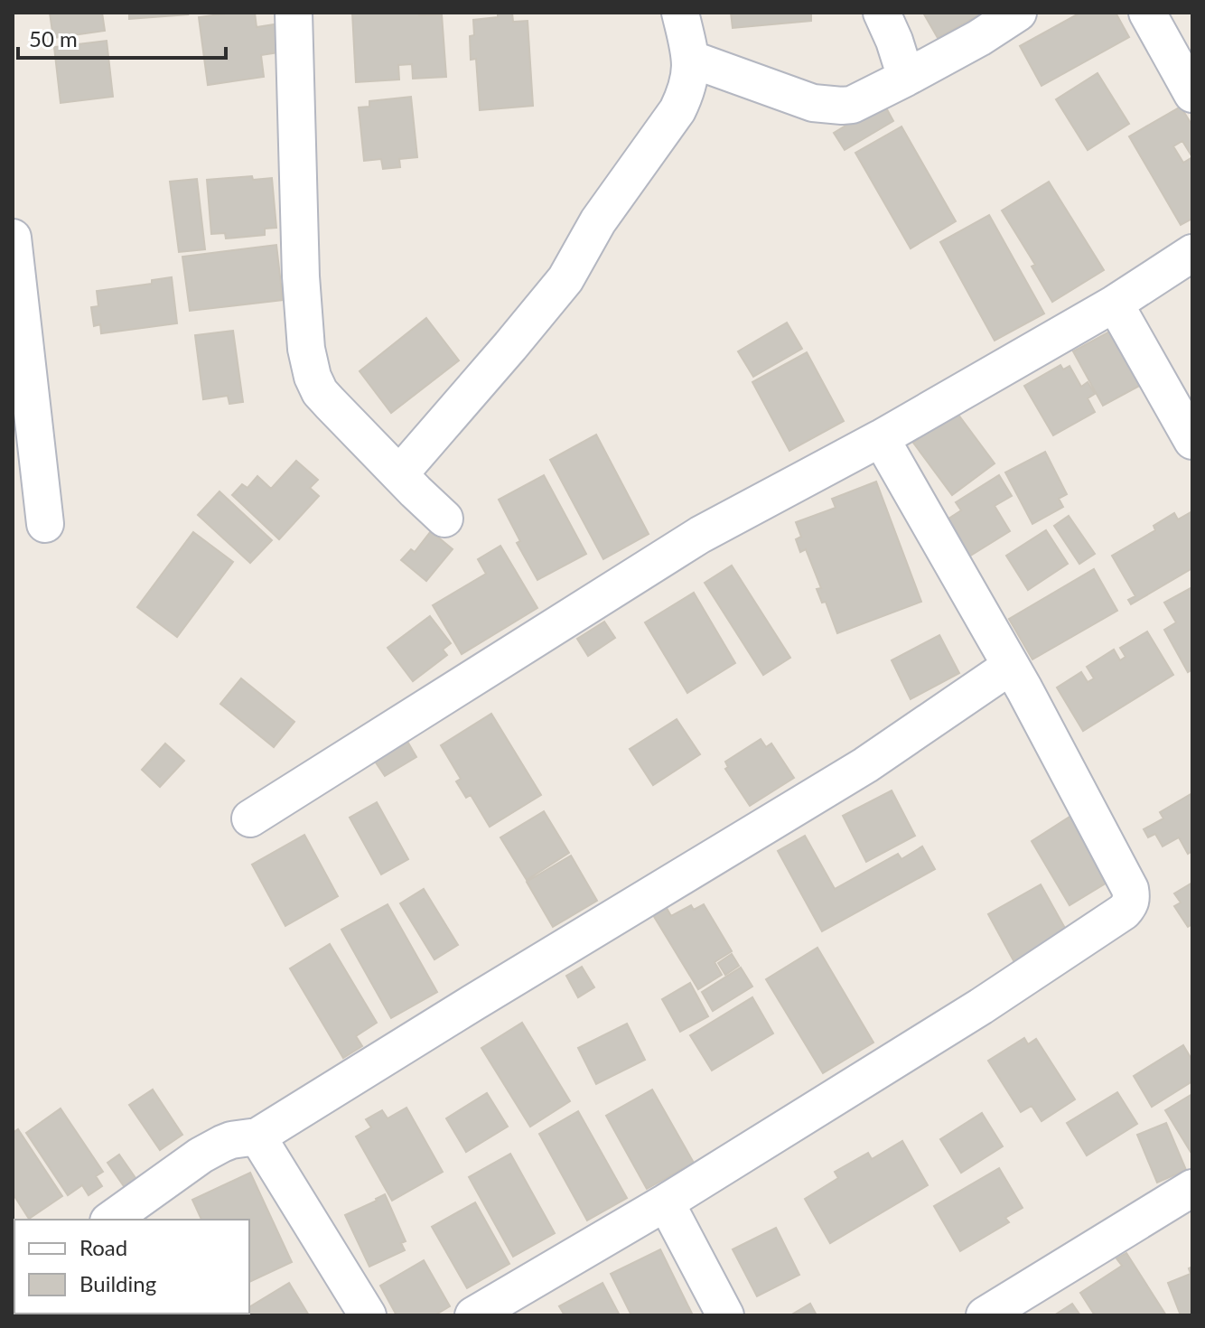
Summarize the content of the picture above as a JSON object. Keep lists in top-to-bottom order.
{
  "legend": ["Road", "Building"],
  "scale_bar": "50 m"
}
